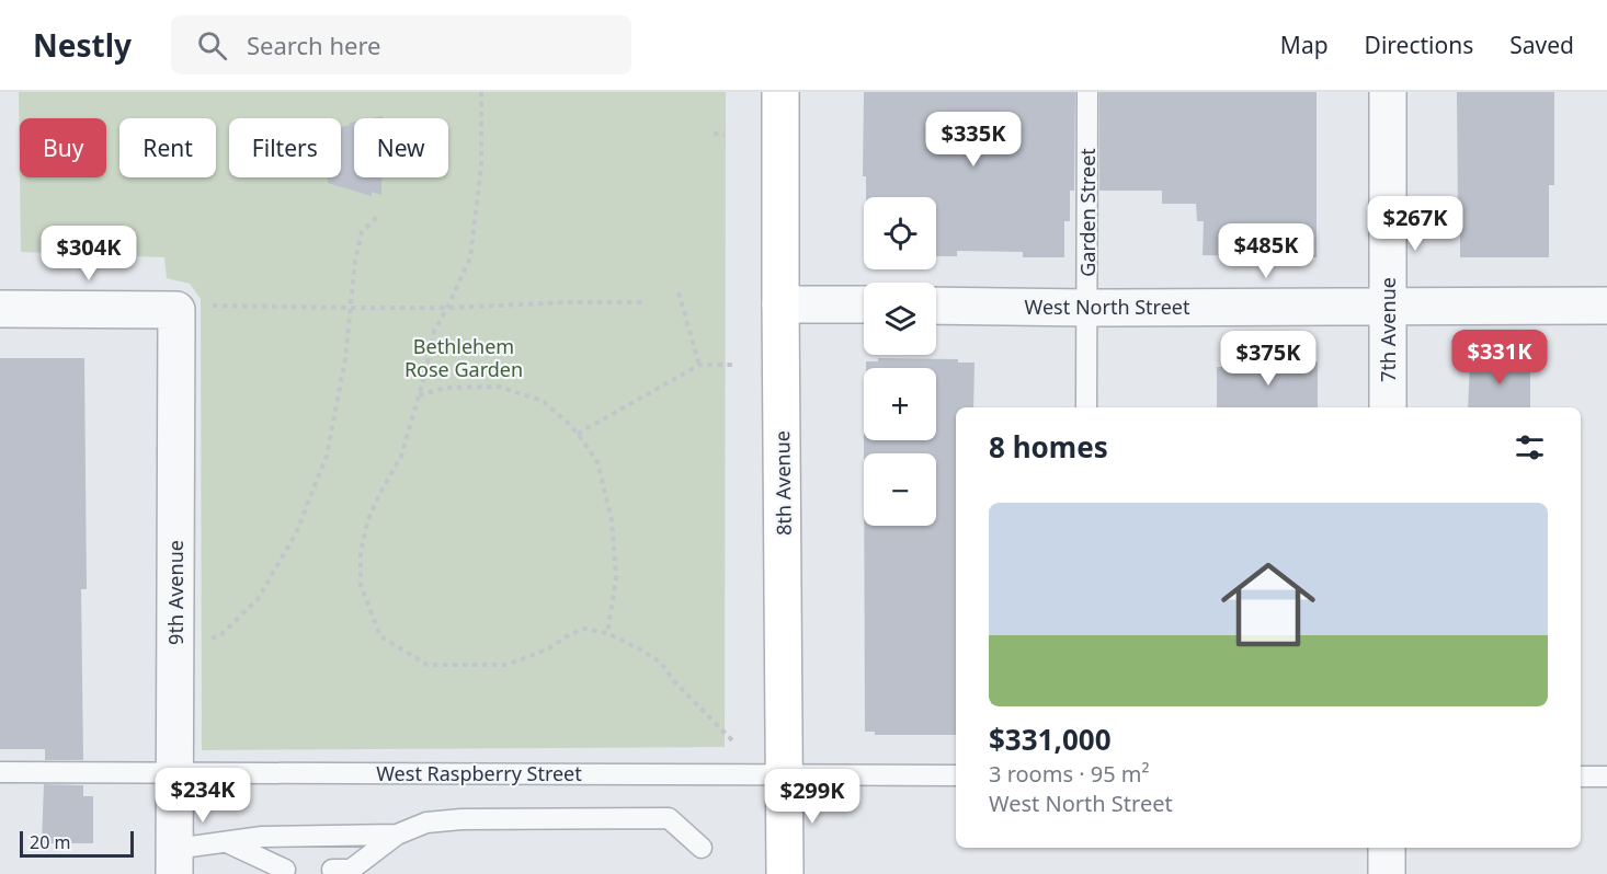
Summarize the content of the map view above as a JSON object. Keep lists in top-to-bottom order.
{
  "streets": {
    "main road": ["8th Avenue"],
    "street": ["West North Street", "7th Avenue", "9th Avenue"],
    "lane": ["Garden Street", "West Raspberry Street"]
  },
  "crossings": [
    ["Garden Street", "West North Street"],
    ["West North Street", "7th Avenue"],
    ["8th Avenue", "West Raspberry Street"],
    ["9th Avenue", "West Raspberry Street"]
  ],
  "parks": ["Bethlehem Rose Garden"],
  "scale_bar": "20 m",
  "page": {
    "header": "Nestly",
    "search": "Search here",
    "nav": ["Map", "Directions", "Saved"],
    "price": [
      "$335K",
      "$267K",
      "$485K",
      "$304K",
      "$331K",
      "$375K",
      "$234K",
      "$299K"
    ],
    "chip": [
      "Buy",
      "Rent",
      "Filters",
      "New"
    ],
    "map_buttons": ["+", "−"],
    "heading": "8 homes",
    "list": [
      {
        "name": "$331,000",
        "note": "3 rooms · 95 m² · West North Street"
      }
    ],
    "scale": "20 m"
  }
}
